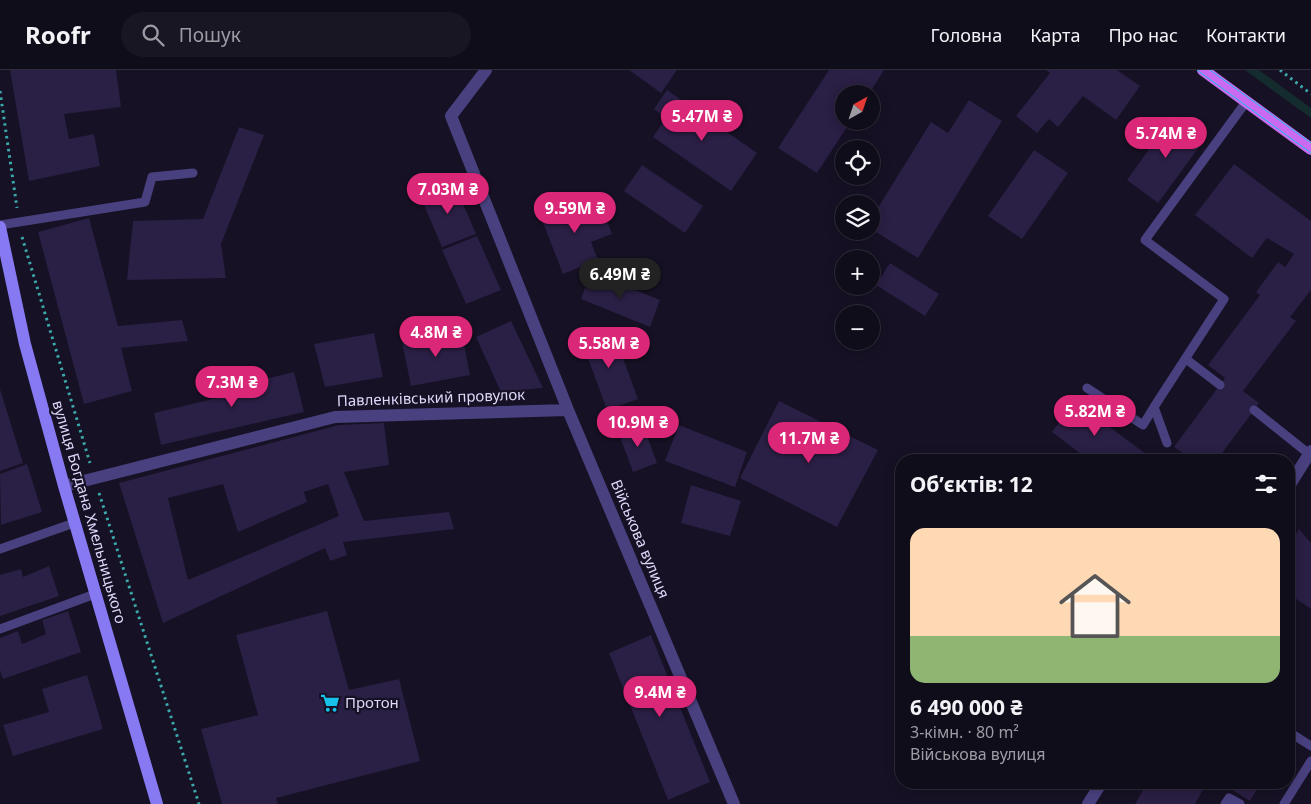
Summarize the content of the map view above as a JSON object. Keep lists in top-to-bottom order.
{
  "streets": {
    "main road": ["вулиця Богдана Хмельницького"],
    "street": ["Павленківський провулок", "Військова вулиця"]
  },
  "crossings": [
    ["Павленківський провулок", "вулиця Богдана Хмельницького"],
    ["Павленківський провулок", "Військова вулиця"]
  ],
  "places": {
    "supermarket": ["Протон"]
  },
  "north": "top right",
  "page": {
    "header": "Roofr",
    "search": "Пошук",
    "nav": [
      "Головна",
      "Карта",
      "Про нас",
      "Контакти"
    ],
    "map_buttons": ["+", "−"],
    "price": [
      "5.47M ₴",
      "5.74M ₴",
      "7.03M ₴",
      "9.59M ₴",
      "6.49M ₴",
      "4.8M ₴",
      "5.58M ₴",
      "7.3M ₴",
      "5.82M ₴",
      "10.9M ₴",
      "11.7M ₴",
      "9.4M ₴"
    ],
    "heading": "Об’єктів: 12",
    "list": [
      {
        "name": "6 490 000 ₴",
        "note": "3-кімн. · 80 m² · Військова вулиця"
      }
    ]
  }
}
